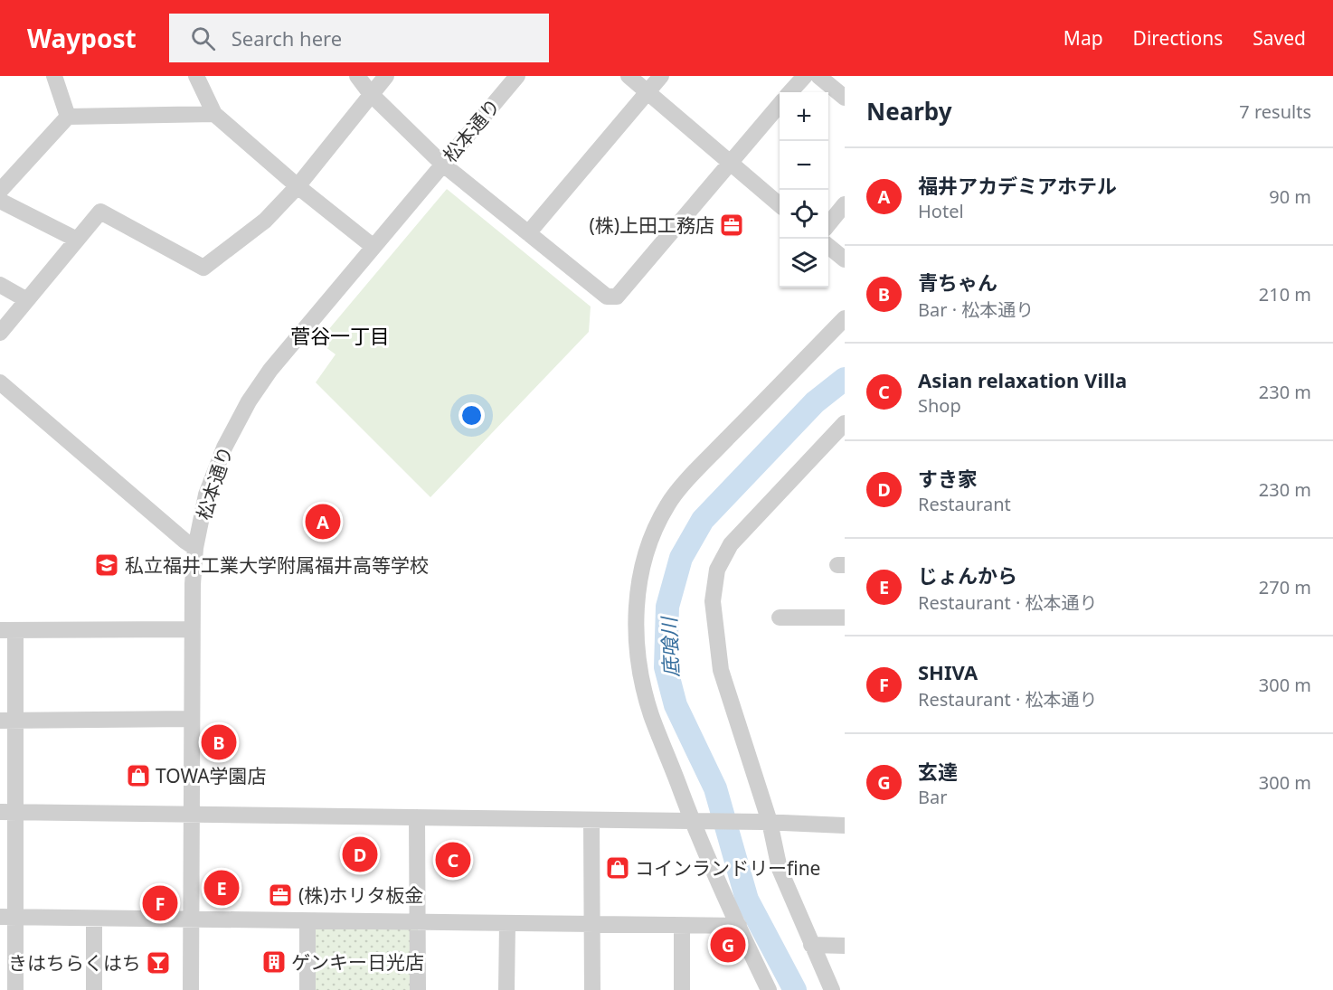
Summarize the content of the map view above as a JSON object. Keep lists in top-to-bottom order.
{
  "streets": {
    "street": ["松本通り"]
  },
  "districts": ["菅谷一丁目"],
  "water": ["底喰川"],
  "places": {
    "office": ["(株)上田工務店", "(株)ホリタ板金"],
    "school or university": ["私立福井工業大学附属福井高等学校"],
    "shop": ["TOWA学園店", "コインランドリーfine"],
    "building": ["ゲンキー日光店"],
    "bar": ["きはちらくはち"]
  },
  "page": {
    "header": "Waypost",
    "search": "Search here",
    "nav": ["Map", "Directions", "Saved"],
    "heading": ["Nearby", "7 results"],
    "map_buttons": ["+", "−"],
    "list": [
      {
        "mark": "A",
        "name": "福井アカデミアホテル",
        "note": "Hotel",
        "value": "90 m"
      },
      {
        "mark": "B",
        "name": "青ちゃん",
        "note": "Bar · 松本通り",
        "value": "210 m"
      },
      {
        "mark": "C",
        "name": "Asian relaxation Villa",
        "note": "Shop",
        "value": "230 m"
      },
      {
        "mark": "D",
        "name": "すき家",
        "note": "Restaurant",
        "value": "230 m"
      },
      {
        "mark": "E",
        "name": "じょんから",
        "note": "Restaurant · 松本通り",
        "value": "270 m"
      },
      {
        "mark": "F",
        "name": "SHIVA",
        "note": "Restaurant · 松本通り",
        "value": "300 m"
      },
      {
        "mark": "G",
        "name": "玄達",
        "note": "Bar",
        "value": "300 m"
      }
    ],
    "pins": [
      "A",
      "B",
      "D",
      "C",
      "E",
      "F",
      "G"
    ]
  }
}
